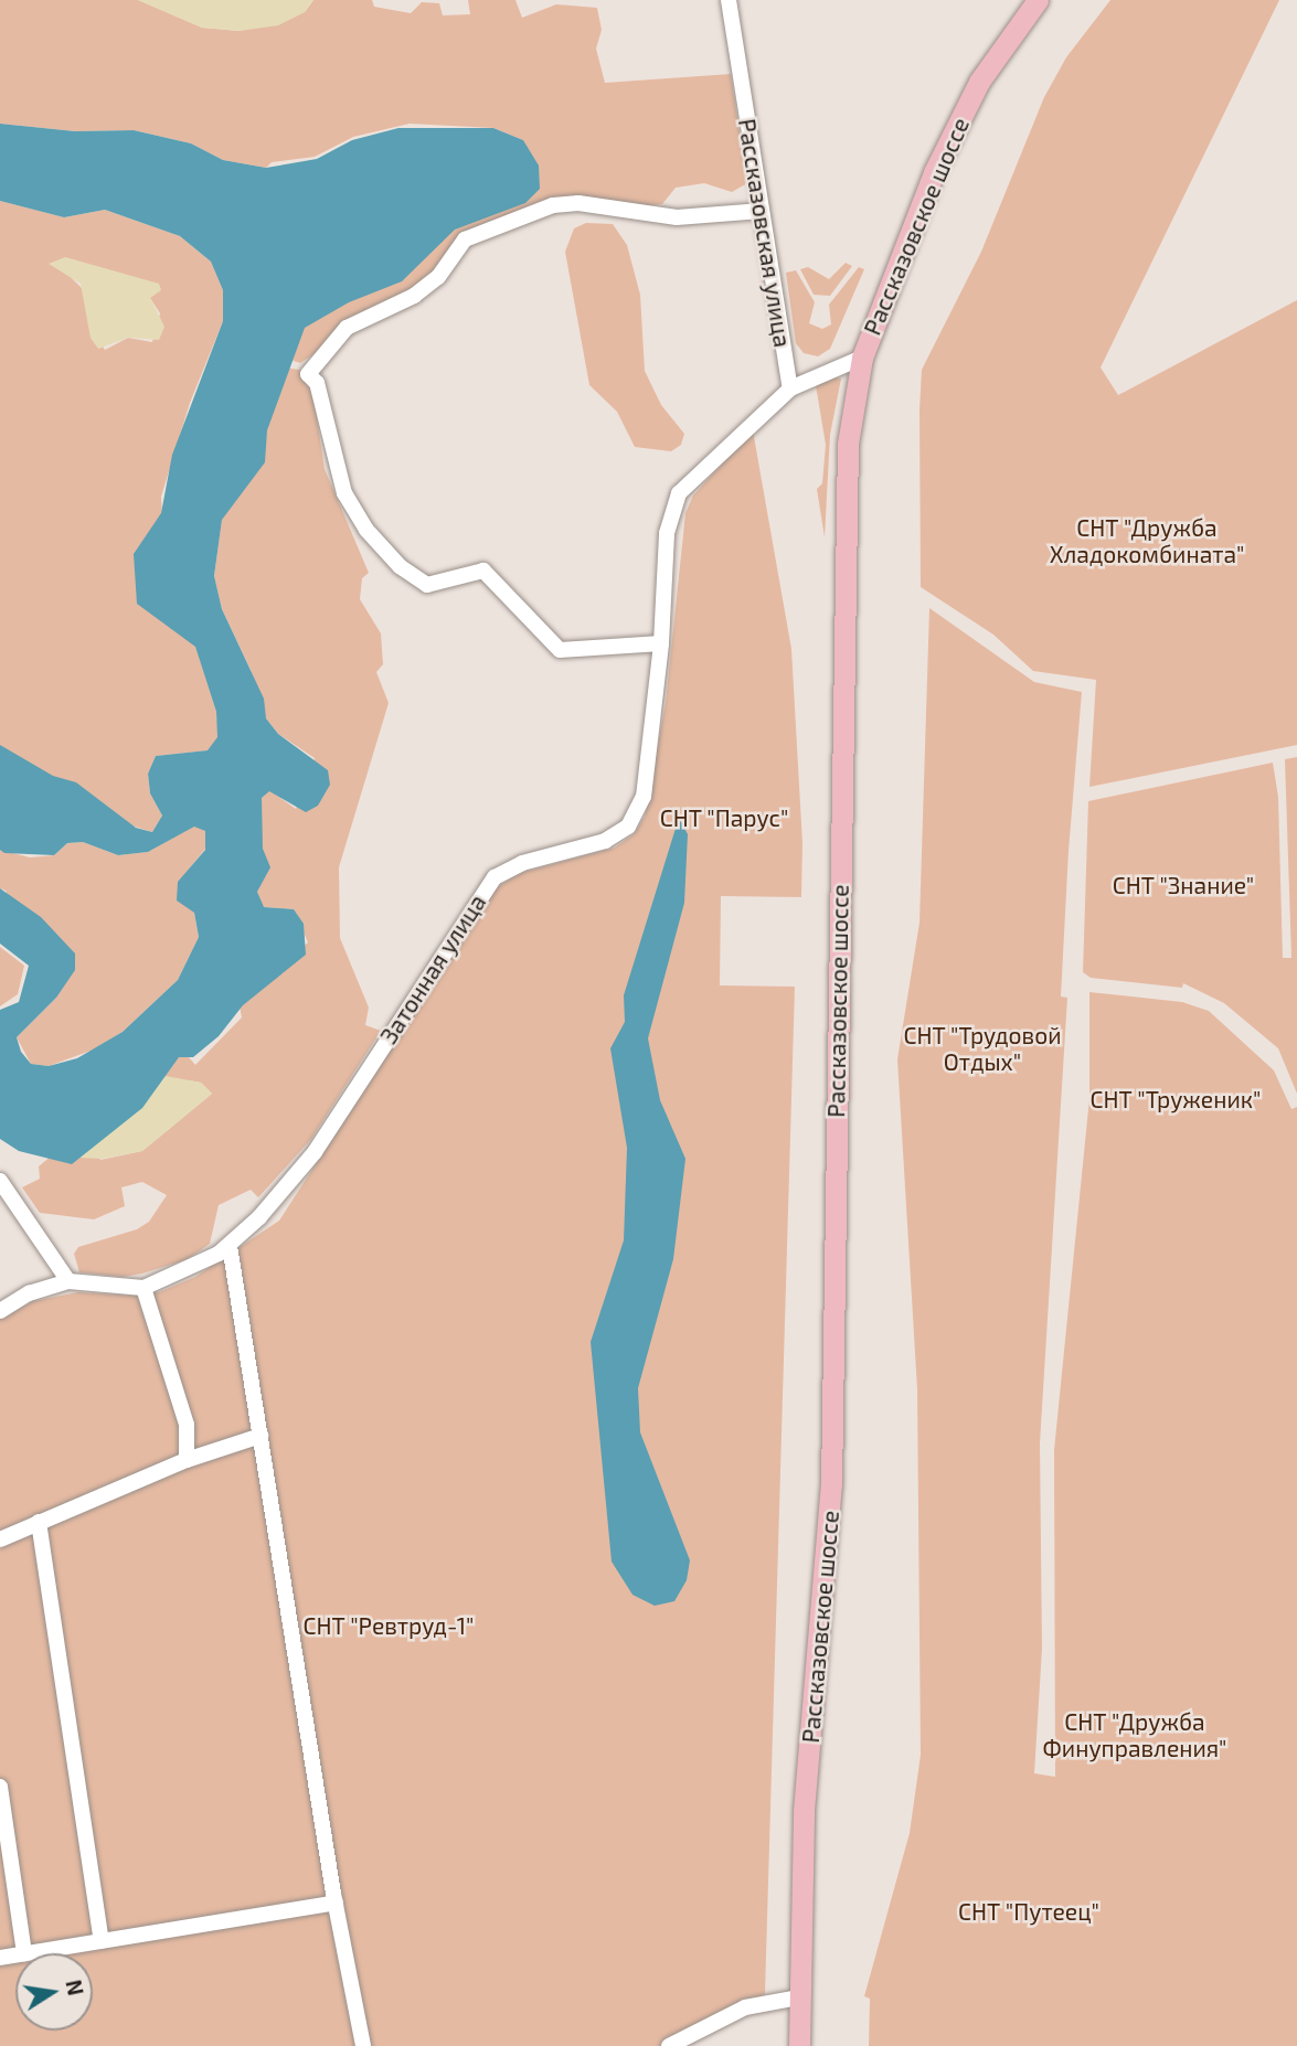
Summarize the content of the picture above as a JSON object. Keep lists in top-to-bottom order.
{
  "streets": {
    "main road": ["Рассказовское шоссе"],
    "street": ["Рассказовская улица", "Затонная улица"]
  },
  "crossings": [
    ["Рассказовская улица", "Затонная улица"]
  ],
  "parks": [
    "СНТ \"Дружба Хладокомбината\"",
    "СНТ \"Парус\"",
    "СНТ \"Знание\"",
    "СНТ \"Трудовой Отдых\"",
    "СНТ \"Труженик\"",
    "СНТ \"Ревтруд-1\"",
    "СНТ \"Дружба Финуправления\"",
    "СНТ \"Путеец\""
  ],
  "north": "right"
}
